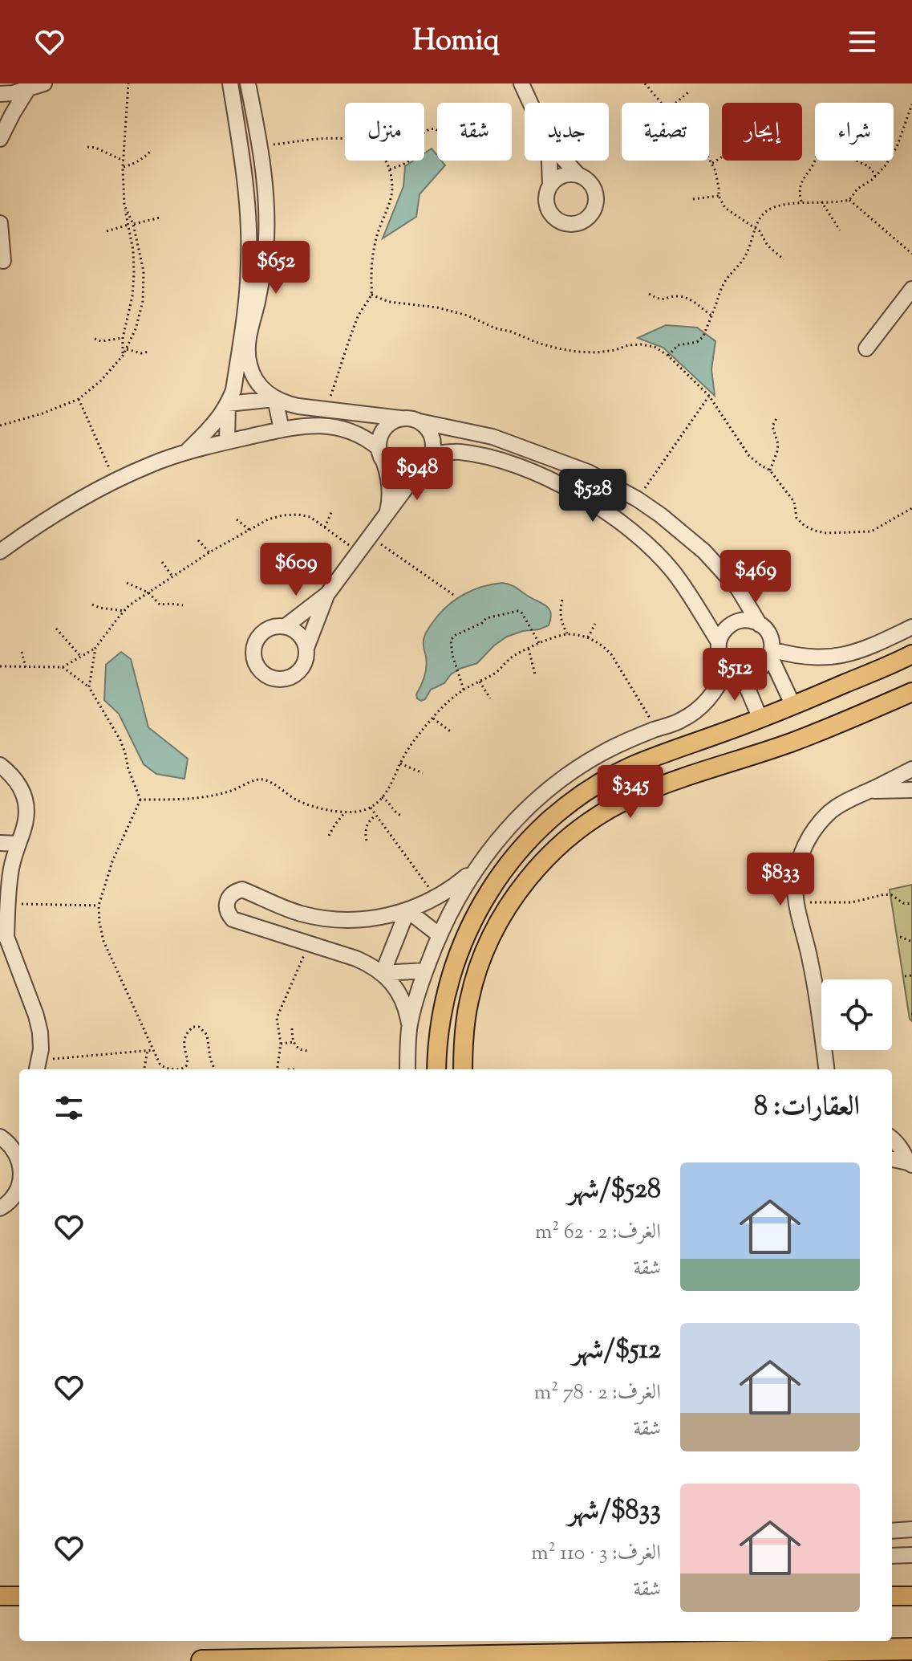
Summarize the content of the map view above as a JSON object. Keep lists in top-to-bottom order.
{
  "page": {
    "header": "Homiq",
    "chip": [
      "شراء",
      "إيجار",
      "تصفية",
      "جديد",
      "شقة",
      "منزل"
    ],
    "price": [
      "$652",
      "$948",
      "$528",
      "$609",
      "$469",
      "$512",
      "$345",
      "$833"
    ],
    "heading": "العقارات: 8",
    "list": [
      {
        "name": "$528/شهر",
        "note": "الغرف: 2 · 62 m² · شقة"
      },
      {
        "name": "$512/شهر",
        "note": "الغرف: 2 · 78 m² · شقة"
      },
      {
        "name": "$833/شهر",
        "note": "الغرف: 3 · 110 m² · شقة"
      }
    ]
  }
}
